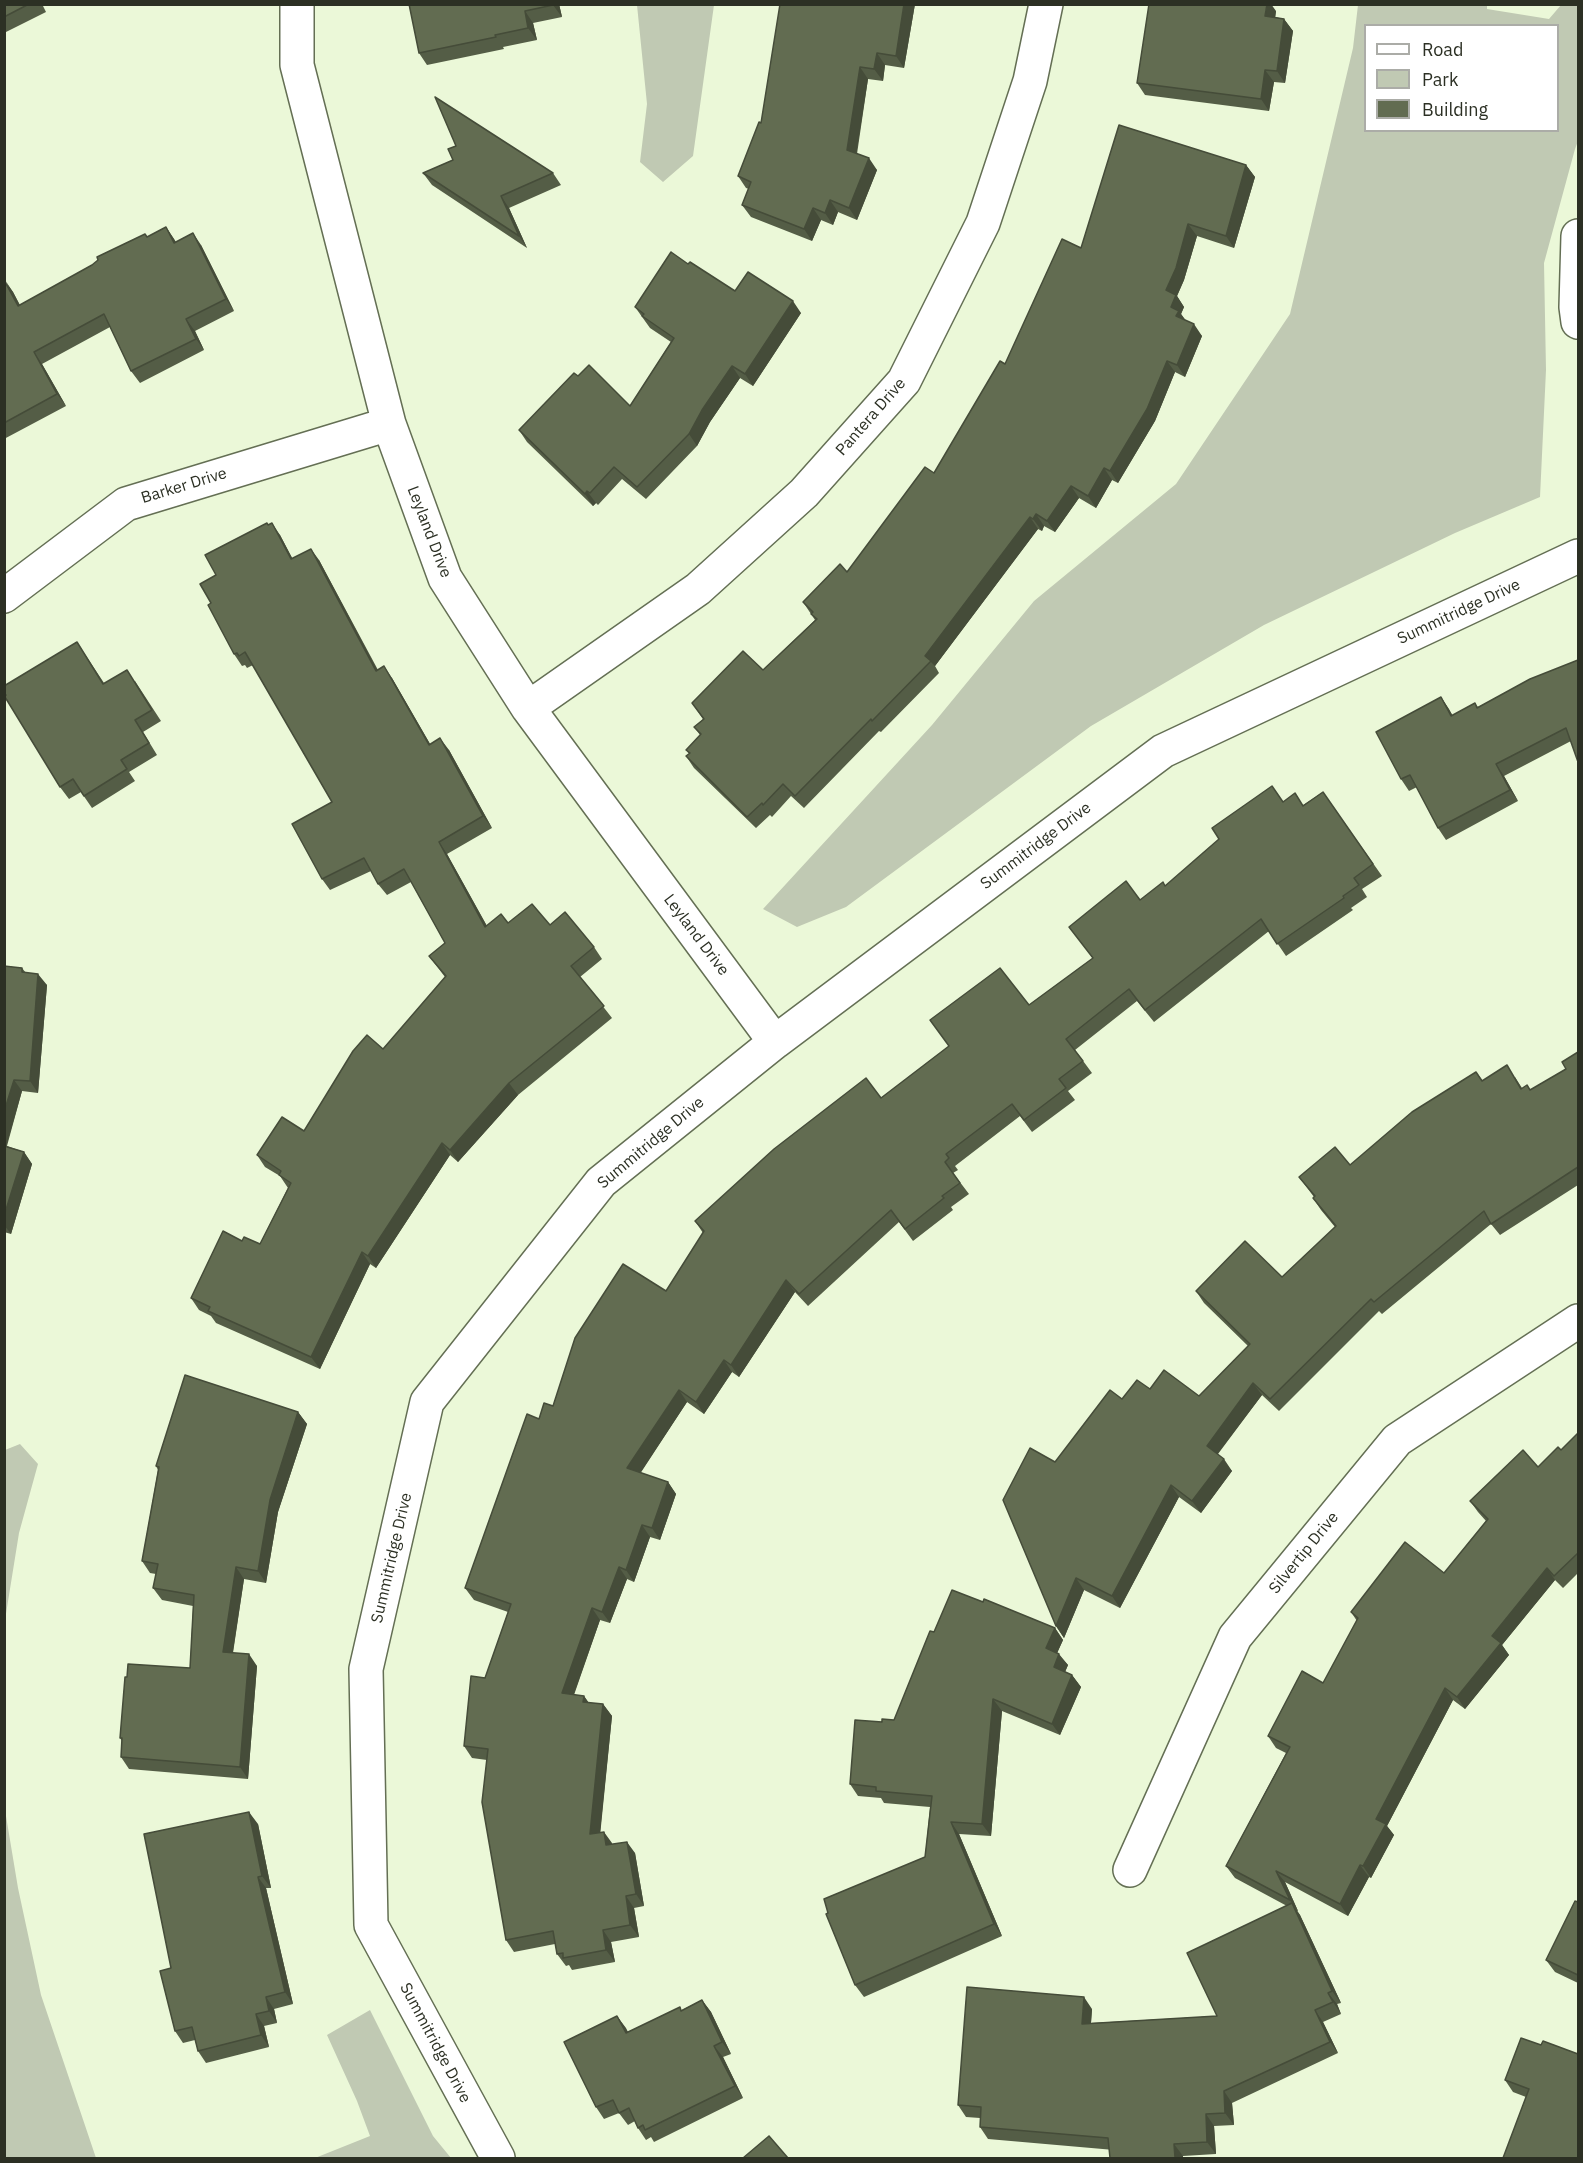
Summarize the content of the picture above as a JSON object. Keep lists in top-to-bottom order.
{
  "streets": {
    "street": [
      "Pantera Drive",
      "Barker Drive",
      "Leyland Drive",
      "Summitridge Drive",
      "Silvertip Drive"
    ]
  },
  "crossings": [
    ["Pantera Drive", "Leyland Drive"],
    ["Barker Drive", "Leyland Drive"],
    ["Leyland Drive", "Summitridge Drive"]
  ],
  "legend": ["Road", "Park", "Building"]
}
